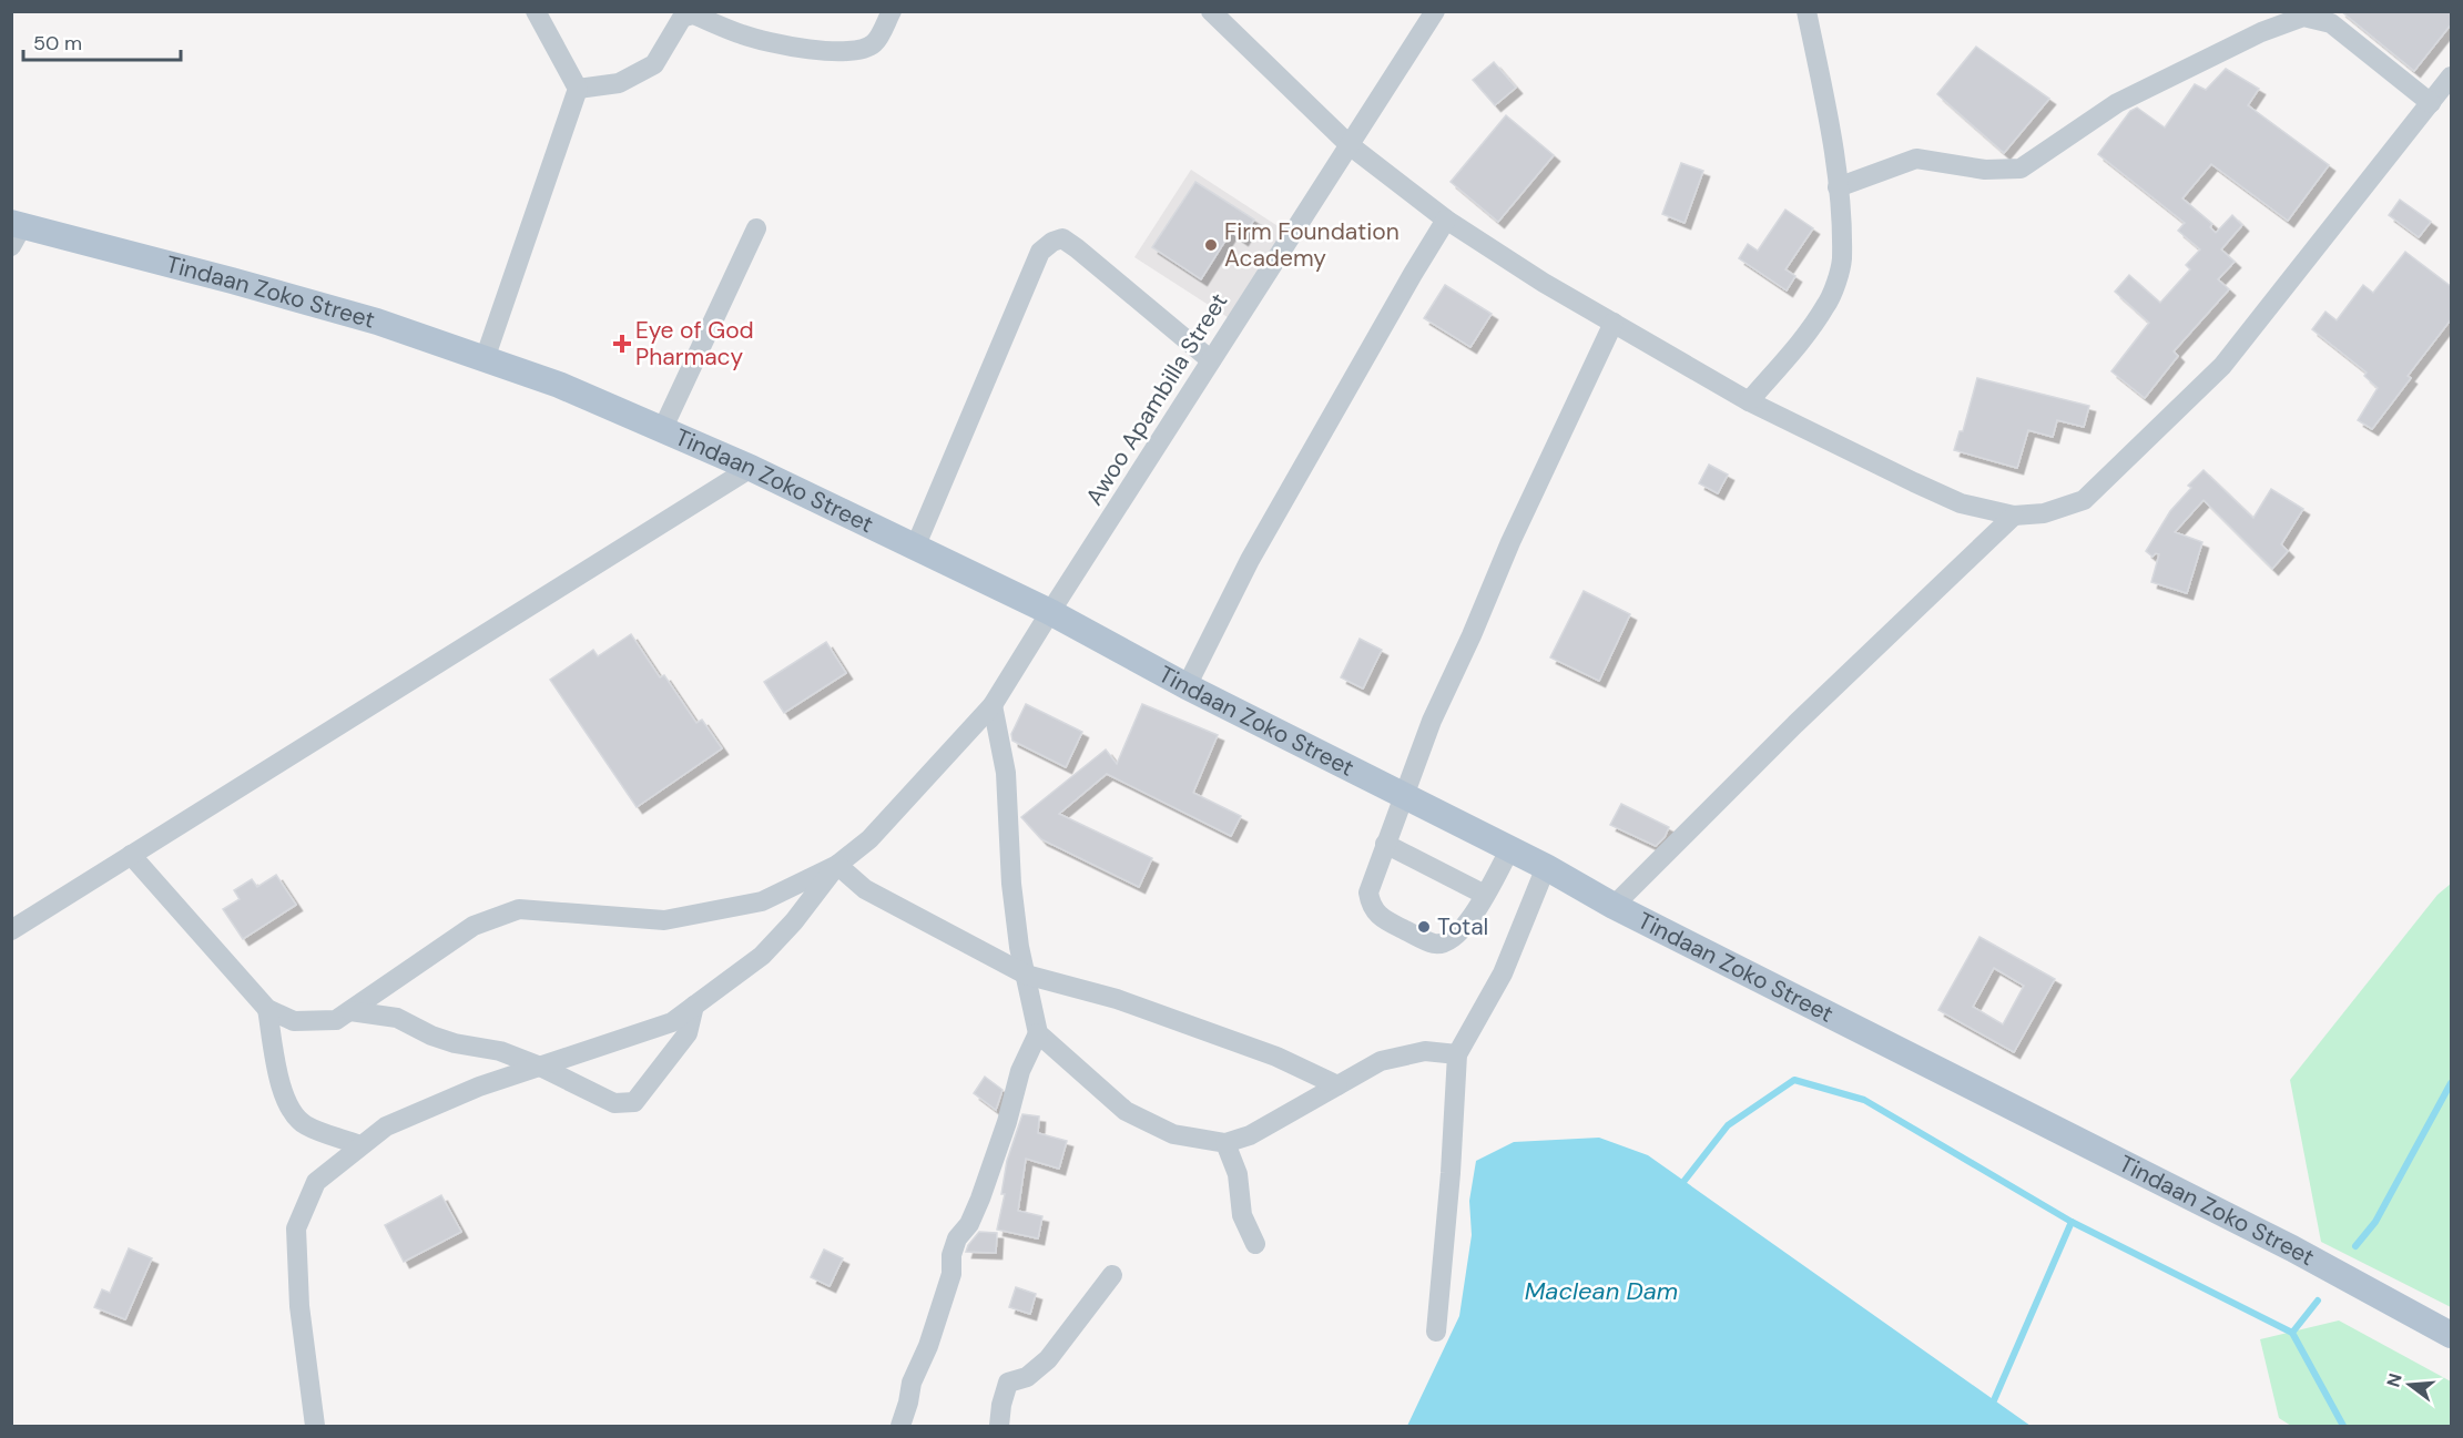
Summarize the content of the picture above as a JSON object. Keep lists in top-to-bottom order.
{
  "streets": {
    "main road": ["Tindaan Zoko Street"],
    "street": ["Awoo Apambilla Street"]
  },
  "crossings": [
    ["Tindaan Zoko Street", "Awoo Apambilla Street"]
  ],
  "water": ["Maclean Dam"],
  "places": {
    "other": ["Firm Foundation Academy", "Total"],
    "health": ["Eye of God Pharmacy"]
  },
  "scale_bar": "50 m",
  "north": "left"
}
